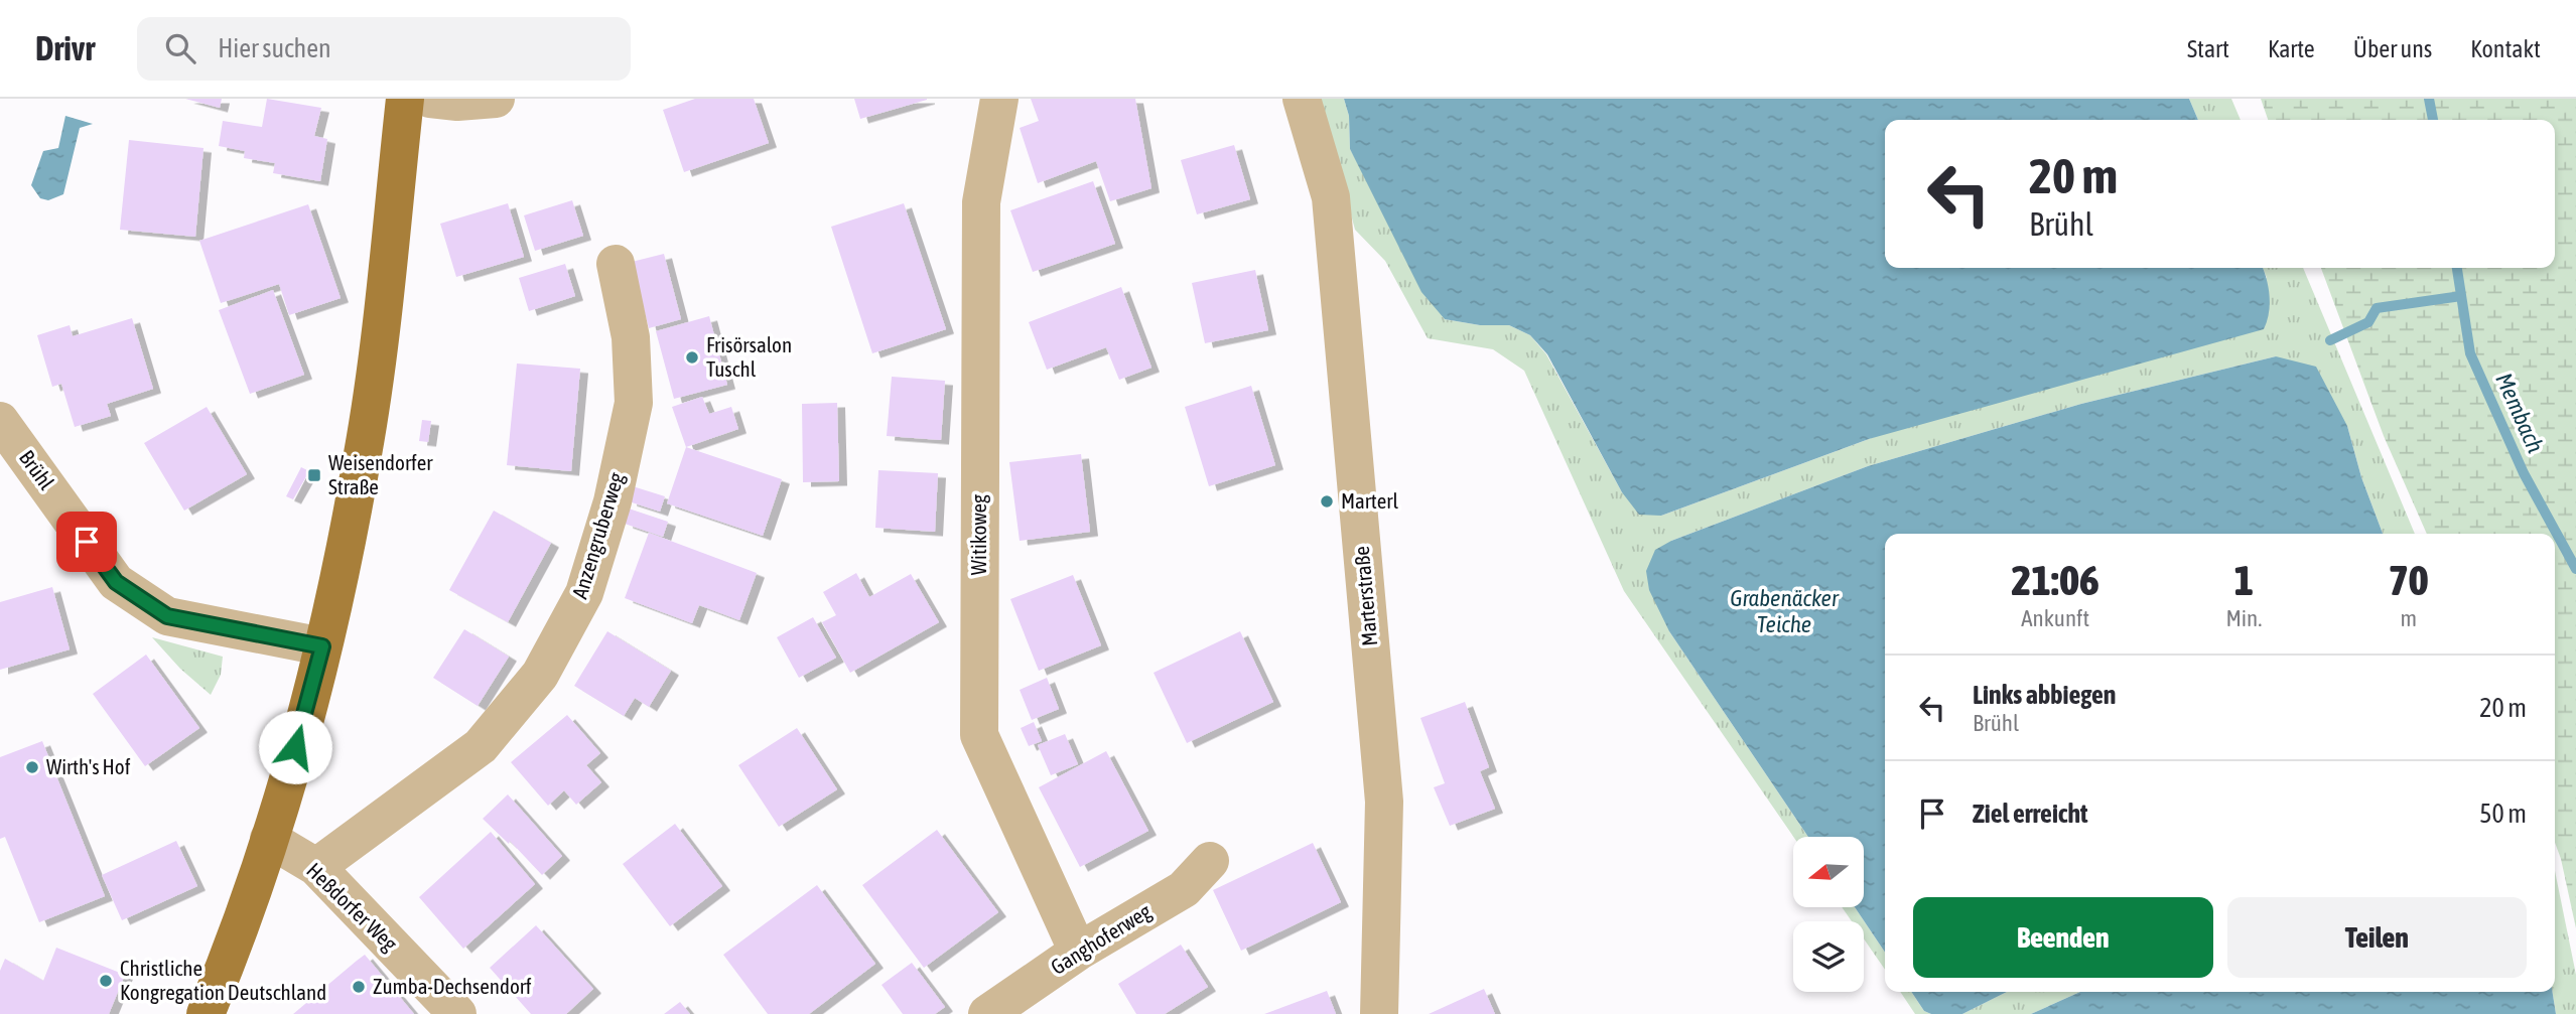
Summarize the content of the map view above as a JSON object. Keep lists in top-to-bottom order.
{
  "streets": {
    "street": [
      "Brühl",
      "Witikoweg",
      "Anzengruberweg",
      "Marterstraße",
      "Heßdorfer Weg",
      "Ganghoferweg"
    ]
  },
  "crossings": [
    ["Witikoweg", "Ganghoferweg"],
    ["Anzengruberweg", "Heßdorfer Weg"]
  ],
  "water": ["Membach", "Grabenäcker Teiche"],
  "places": {
    "other": [
      "Frisörsalon Tuschl",
      "Marterl",
      "Wirth's Hof",
      "Christliche Kongregation Deutschland",
      "Zumba-Dechsendorf"
    ],
    "transit": ["Weisendorfer Straße"]
  },
  "north": "left",
  "page": {
    "header": "Drivr",
    "search": "Hier suchen",
    "nav": [
      "Start",
      "Karte",
      "Über uns",
      "Kontakt"
    ],
    "turn": ["20 m", "Brühl"],
    "eta": [
      "21:06",
      "Ankunft",
      "1",
      "Min.",
      "70",
      "m"
    ],
    "list": [
      {
        "name": "Links abbiegen",
        "note": "Brühl",
        "value": "20 m"
      },
      {
        "name": "Ziel erreicht",
        "value": "50 m"
      }
    ],
    "buttons": ["Beenden", "Teilen"]
  }
}
